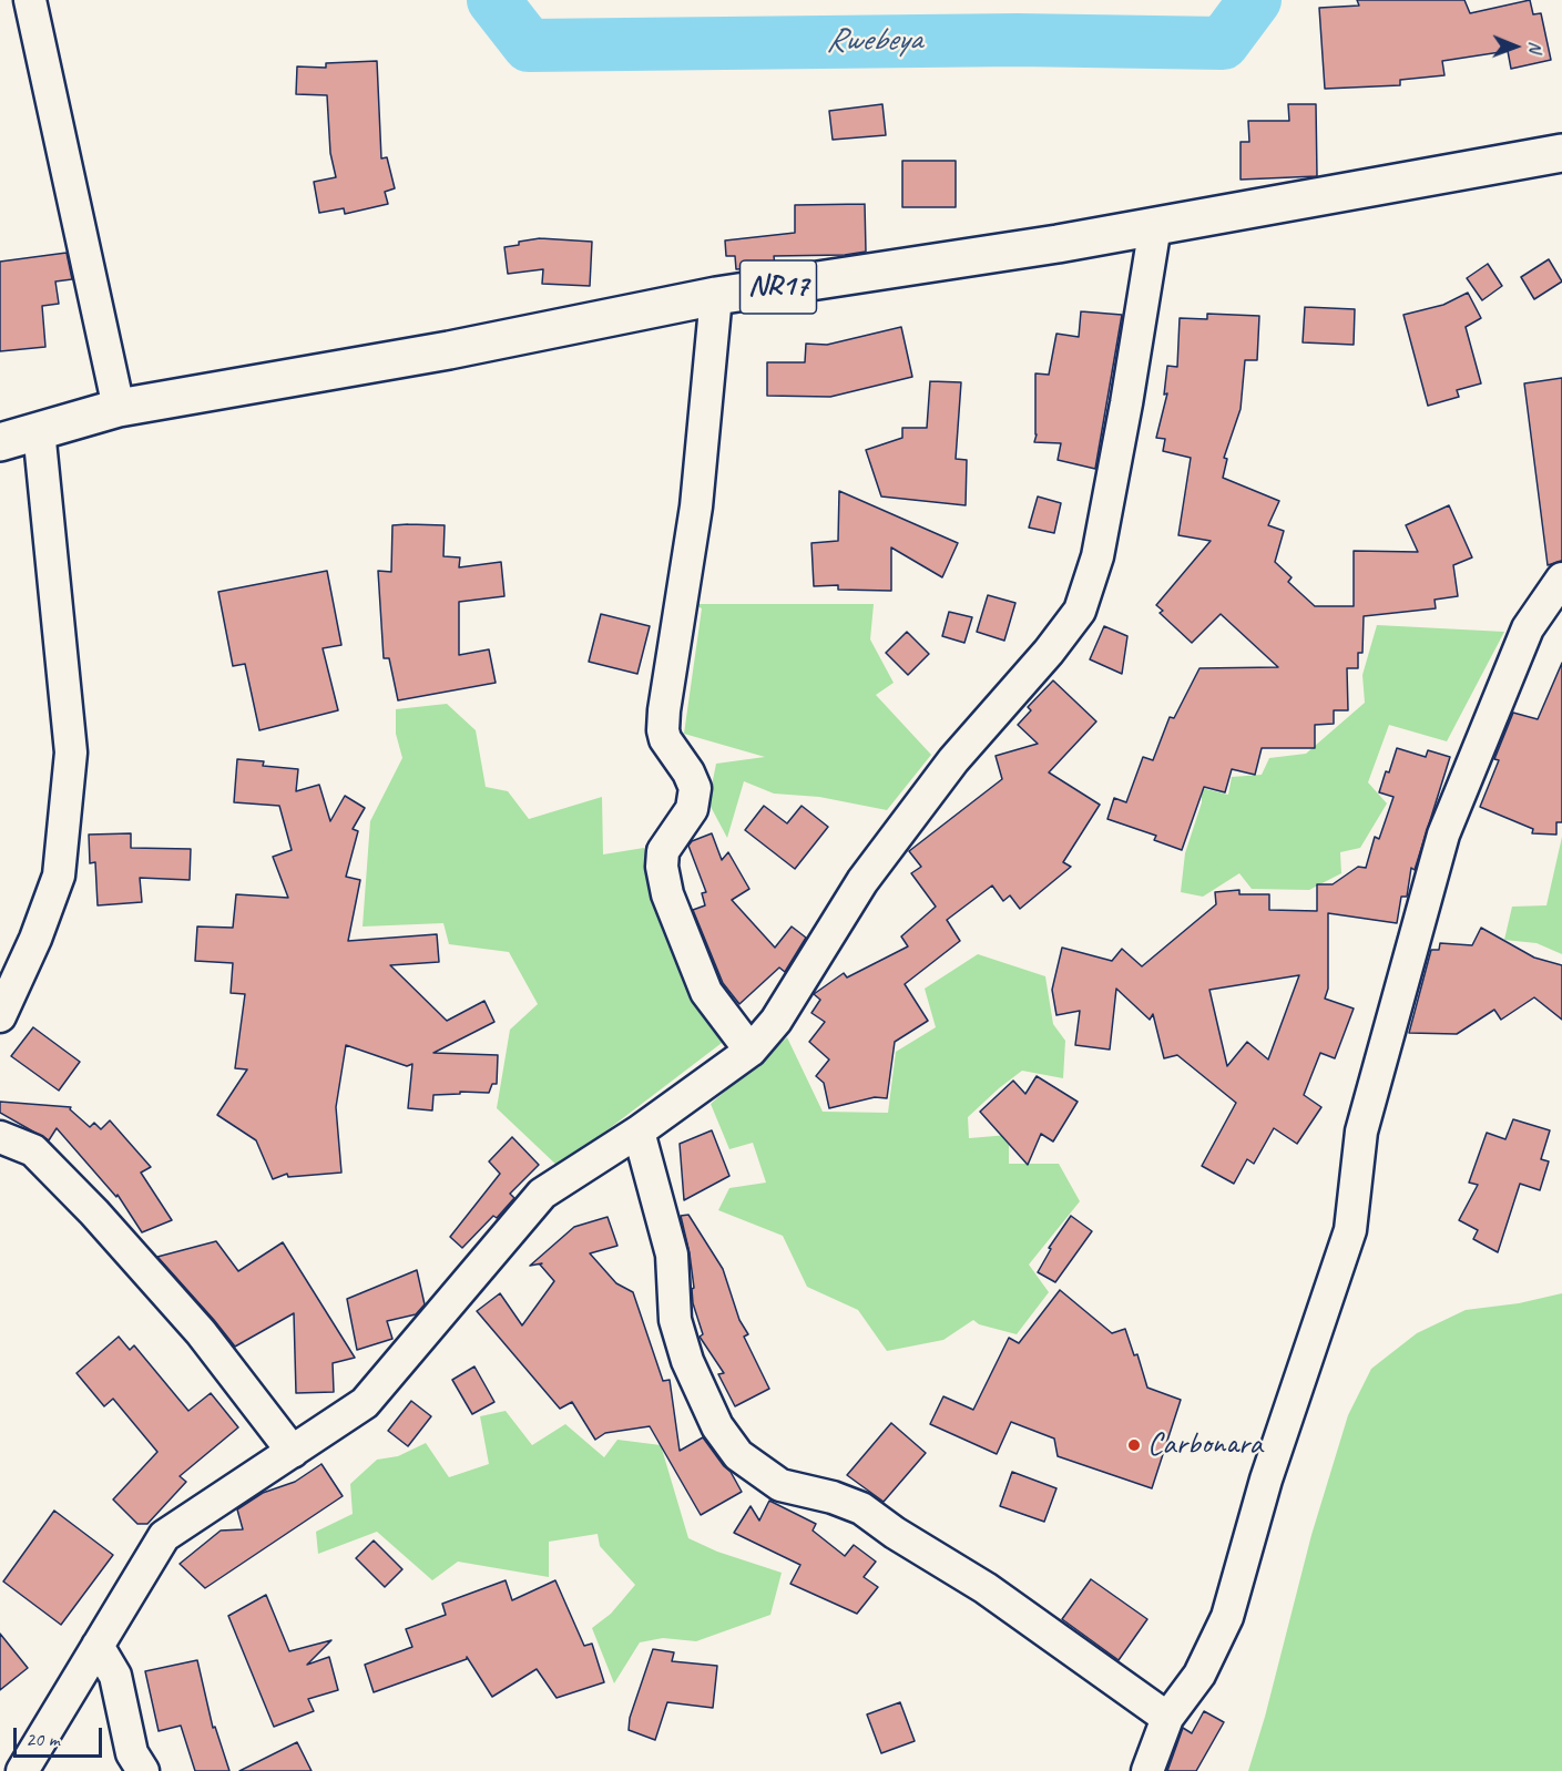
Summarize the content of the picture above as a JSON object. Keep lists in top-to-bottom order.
{
  "streets": {
    "main road": ["NR17"]
  },
  "water": ["Rwebeya"],
  "places": ["Carbonara"],
  "scale_bar": "20 m",
  "north": "right"
}
